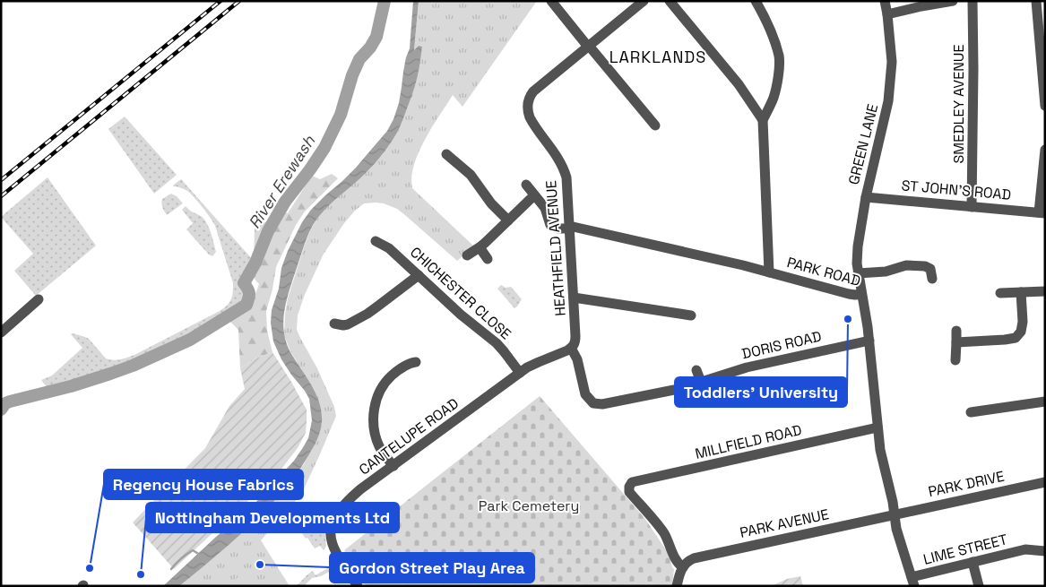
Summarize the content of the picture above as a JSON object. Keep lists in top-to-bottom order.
{
  "streets": {
    "street": [
      "SMEDLEY AVENUE",
      "GREEN LANE",
      "ST JOHN'S ROAD",
      "HEATHFIELD AVENUE",
      "PARK ROAD",
      "CHICHESTER CLOSE",
      "DORIS ROAD",
      "CANTELUPE ROAD",
      "MILLFIELD ROAD",
      "PARK DRIVE",
      "PARK AVENUE",
      "LIME STREET"
    ]
  },
  "crossings": [
    ["SMEDLEY AVENUE", "ST JOHN'S ROAD"],
    ["GREEN LANE", "ST JOHN'S ROAD"],
    ["GREEN LANE", "PARK ROAD"],
    ["HEATHFIELD AVENUE", "PARK ROAD"],
    ["HEATHFIELD AVENUE", "CANTELUPE ROAD"],
    ["PARK ROAD", "DORIS ROAD"],
    ["PARK ROAD", "MILLFIELD ROAD"],
    ["PARK ROAD", "PARK DRIVE"],
    ["PARK ROAD", "PARK AVENUE"],
    ["PARK ROAD", "LIME STREET"],
    ["CHICHESTER CLOSE", "CANTELUPE ROAD"],
    ["MILLFIELD ROAD", "PARK AVENUE"],
    ["PARK DRIVE", "PARK AVENUE"]
  ],
  "districts": ["LARKLANDS"],
  "water": ["River Erewash"],
  "parks": ["Park Cemetery"],
  "places": [
    "Toddlers' University",
    "Gordon Street Play Area",
    "Regency House Fabrics",
    "Nottingham Developments Ltd"
  ]
}
